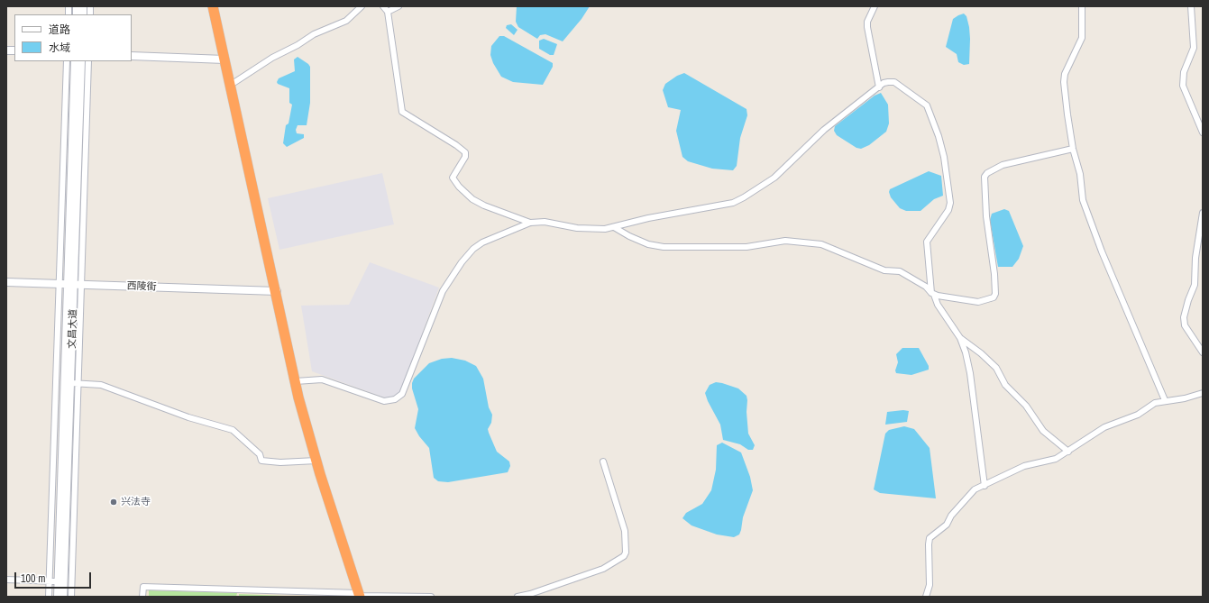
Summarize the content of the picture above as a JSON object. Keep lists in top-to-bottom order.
{
  "streets": {
    "main road": ["西陵街", "文昌大道"]
  },
  "crossings": [
    ["西陵街", "文昌大道"]
  ],
  "places": ["兴法寺"],
  "legend": ["道路", "水域"],
  "scale_bar": "100 m"
}
